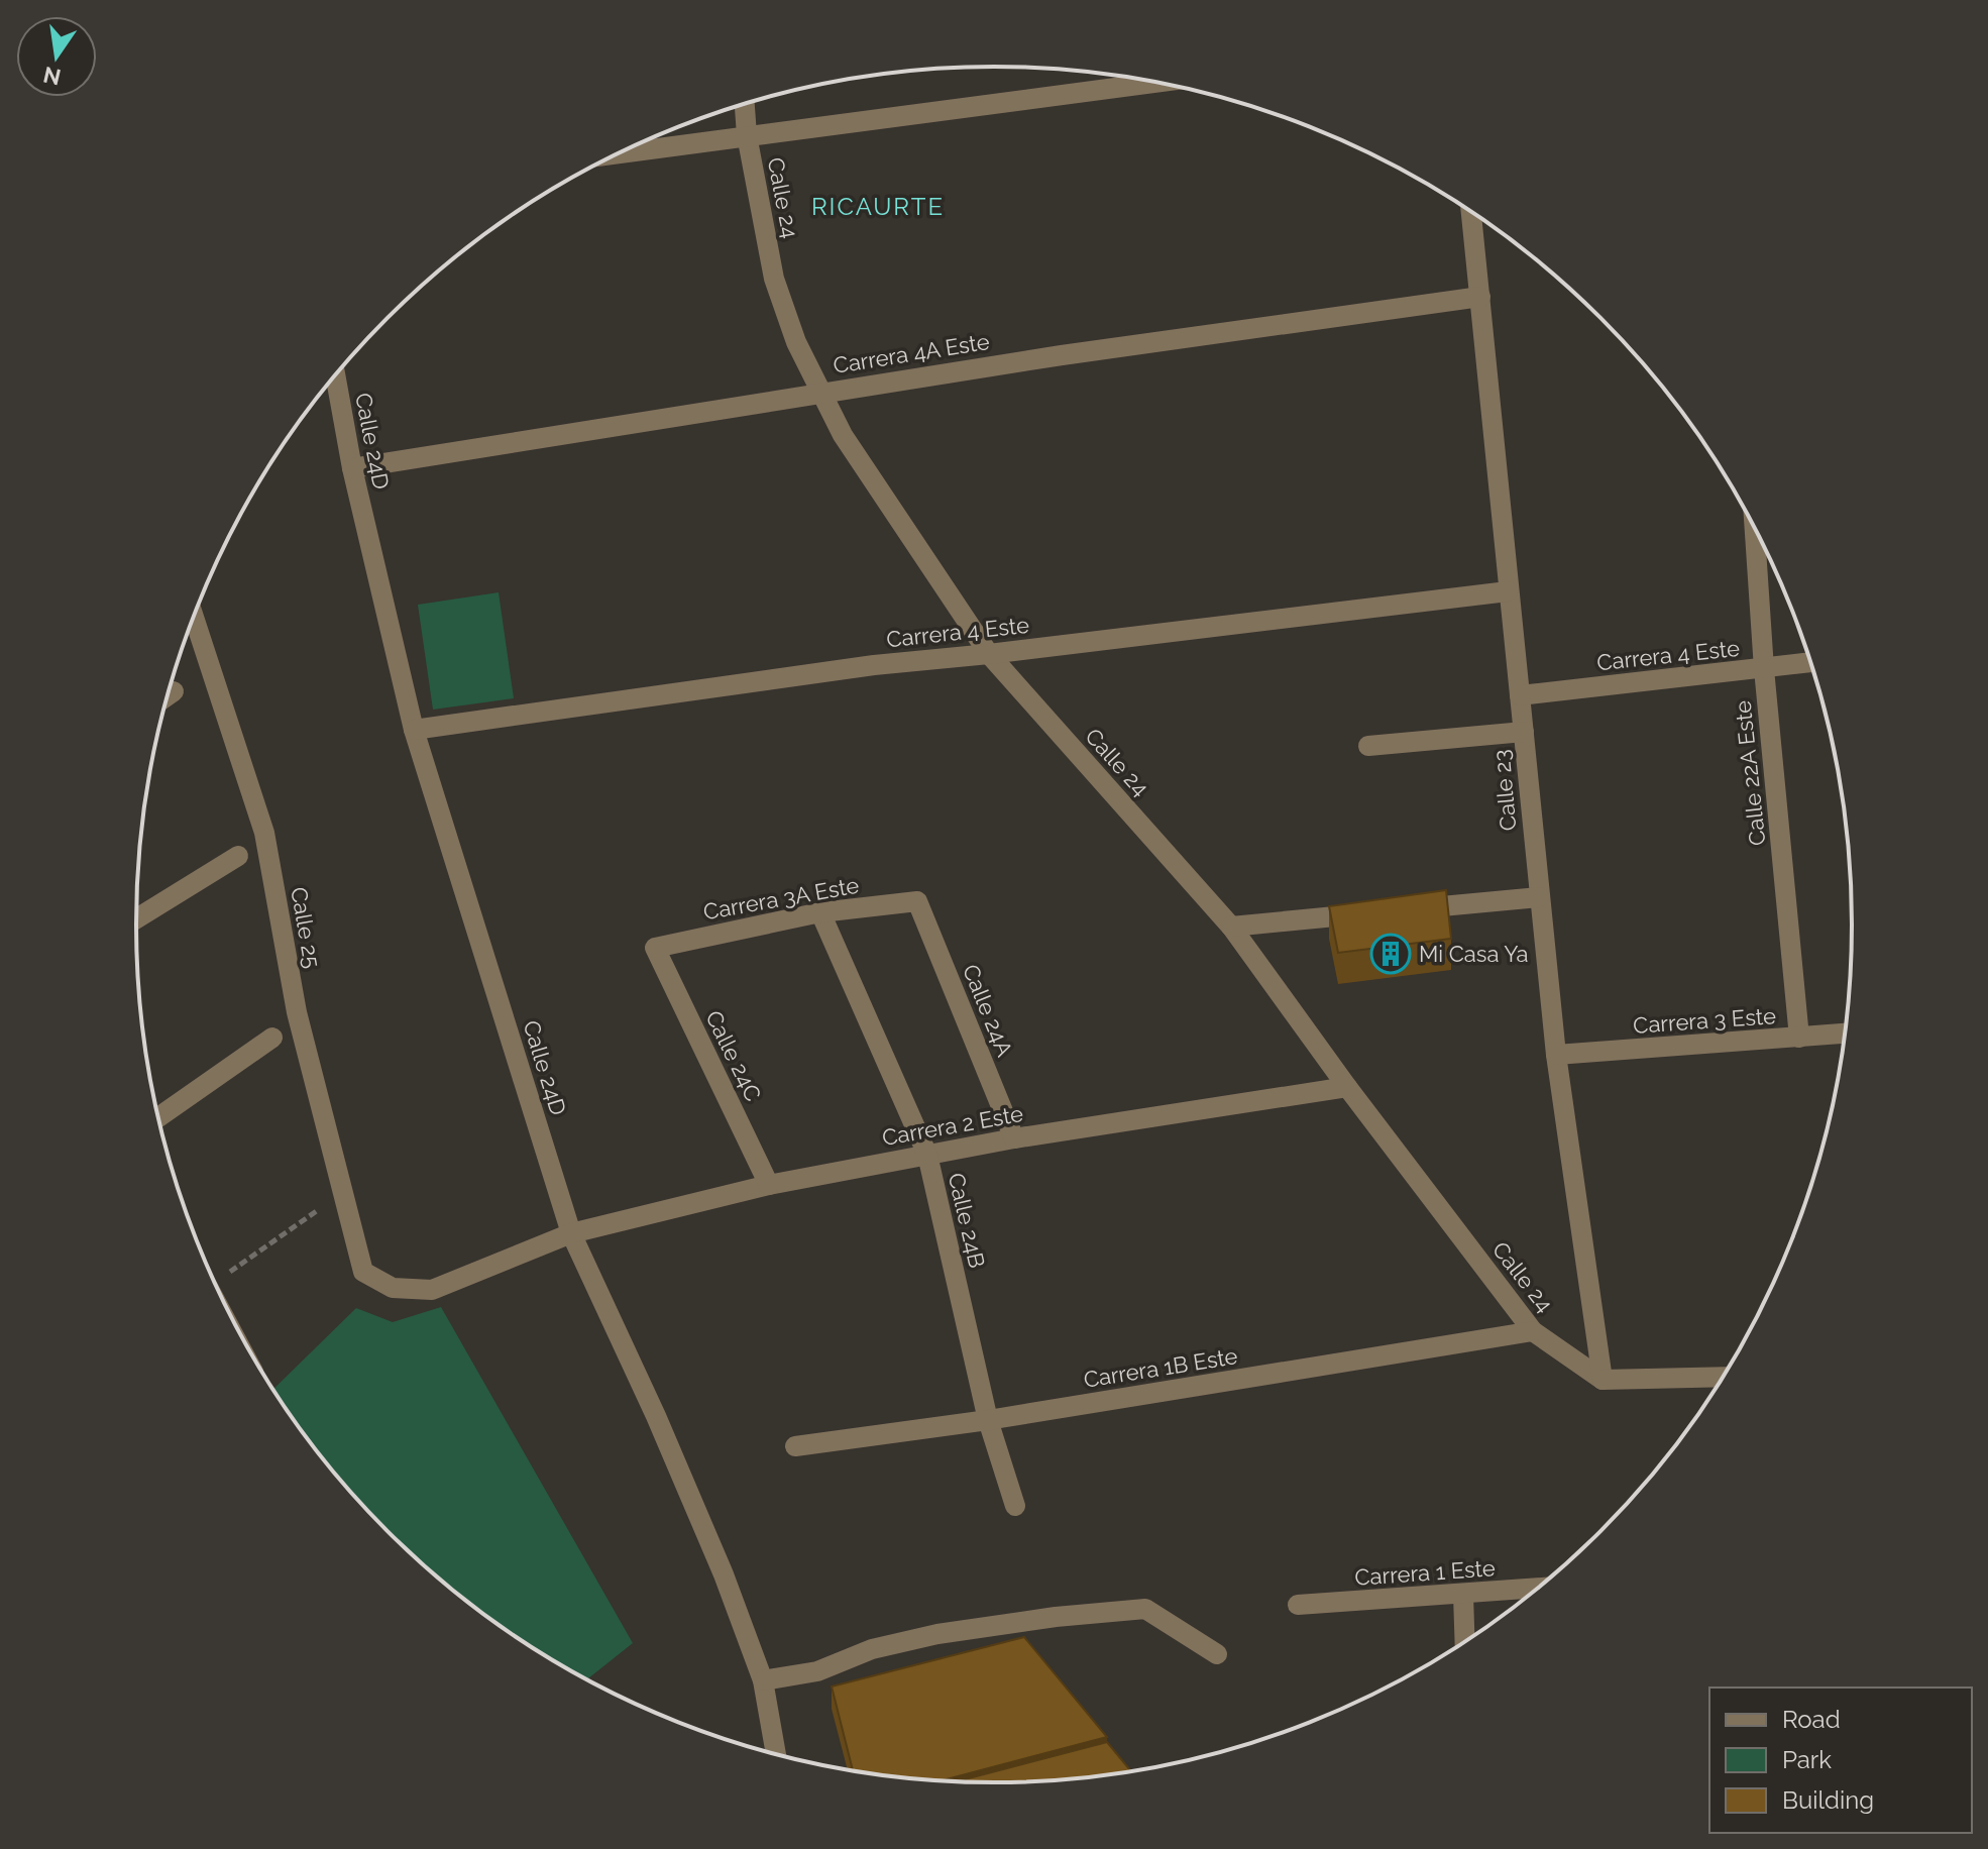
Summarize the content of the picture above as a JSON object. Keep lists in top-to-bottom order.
{
  "streets": {
    "street": [
      "Calle 24",
      "Carrera 4A Este",
      "Calle 24D",
      "Carrera 4 Este",
      "Calle 22A Este",
      "Calle 23",
      "Carrera 3A Este",
      "Calle 25",
      "Calle 24A",
      "Carrera 3 Este",
      "Calle 24C",
      "Carrera 2 Este",
      "Calle 24B",
      "Carrera 1B Este",
      "Carrera 1 Este"
    ]
  },
  "crossings": [
    ["Calle 24", "Carrera 4A Este"],
    ["Calle 24", "Carrera 4 Este"],
    ["Calle 24", "Calle 23"],
    ["Calle 24", "Carrera 2 Este"],
    ["Calle 24", "Carrera 1B Este"],
    ["Carrera 4A Este", "Calle 24D"],
    ["Carrera 4A Este", "Calle 23"],
    ["Calle 24D", "Carrera 4 Este"],
    ["Calle 24D", "Calle 25"],
    ["Calle 24D", "Carrera 2 Este"],
    ["Carrera 4 Este", "Calle 22A Este"],
    ["Carrera 4 Este", "Calle 23"],
    ["Calle 22A Este", "Carrera 3 Este"],
    ["Calle 23", "Carrera 3 Este"],
    ["Carrera 3A Este", "Calle 24A"],
    ["Carrera 3A Este", "Calle 24C"],
    ["Carrera 3A Este", "Calle 24B"],
    ["Calle 25", "Carrera 2 Este"],
    ["Calle 24A", "Carrera 2 Este"],
    ["Calle 24C", "Carrera 2 Este"],
    ["Carrera 2 Este", "Calle 24B"],
    ["Calle 24B", "Carrera 1B Este"]
  ],
  "districts": ["RICAURTE"],
  "places": {
    "building": ["Mi Casa Ya"]
  },
  "legend": ["Road", "Park", "Building"],
  "north": "bottom"
}
